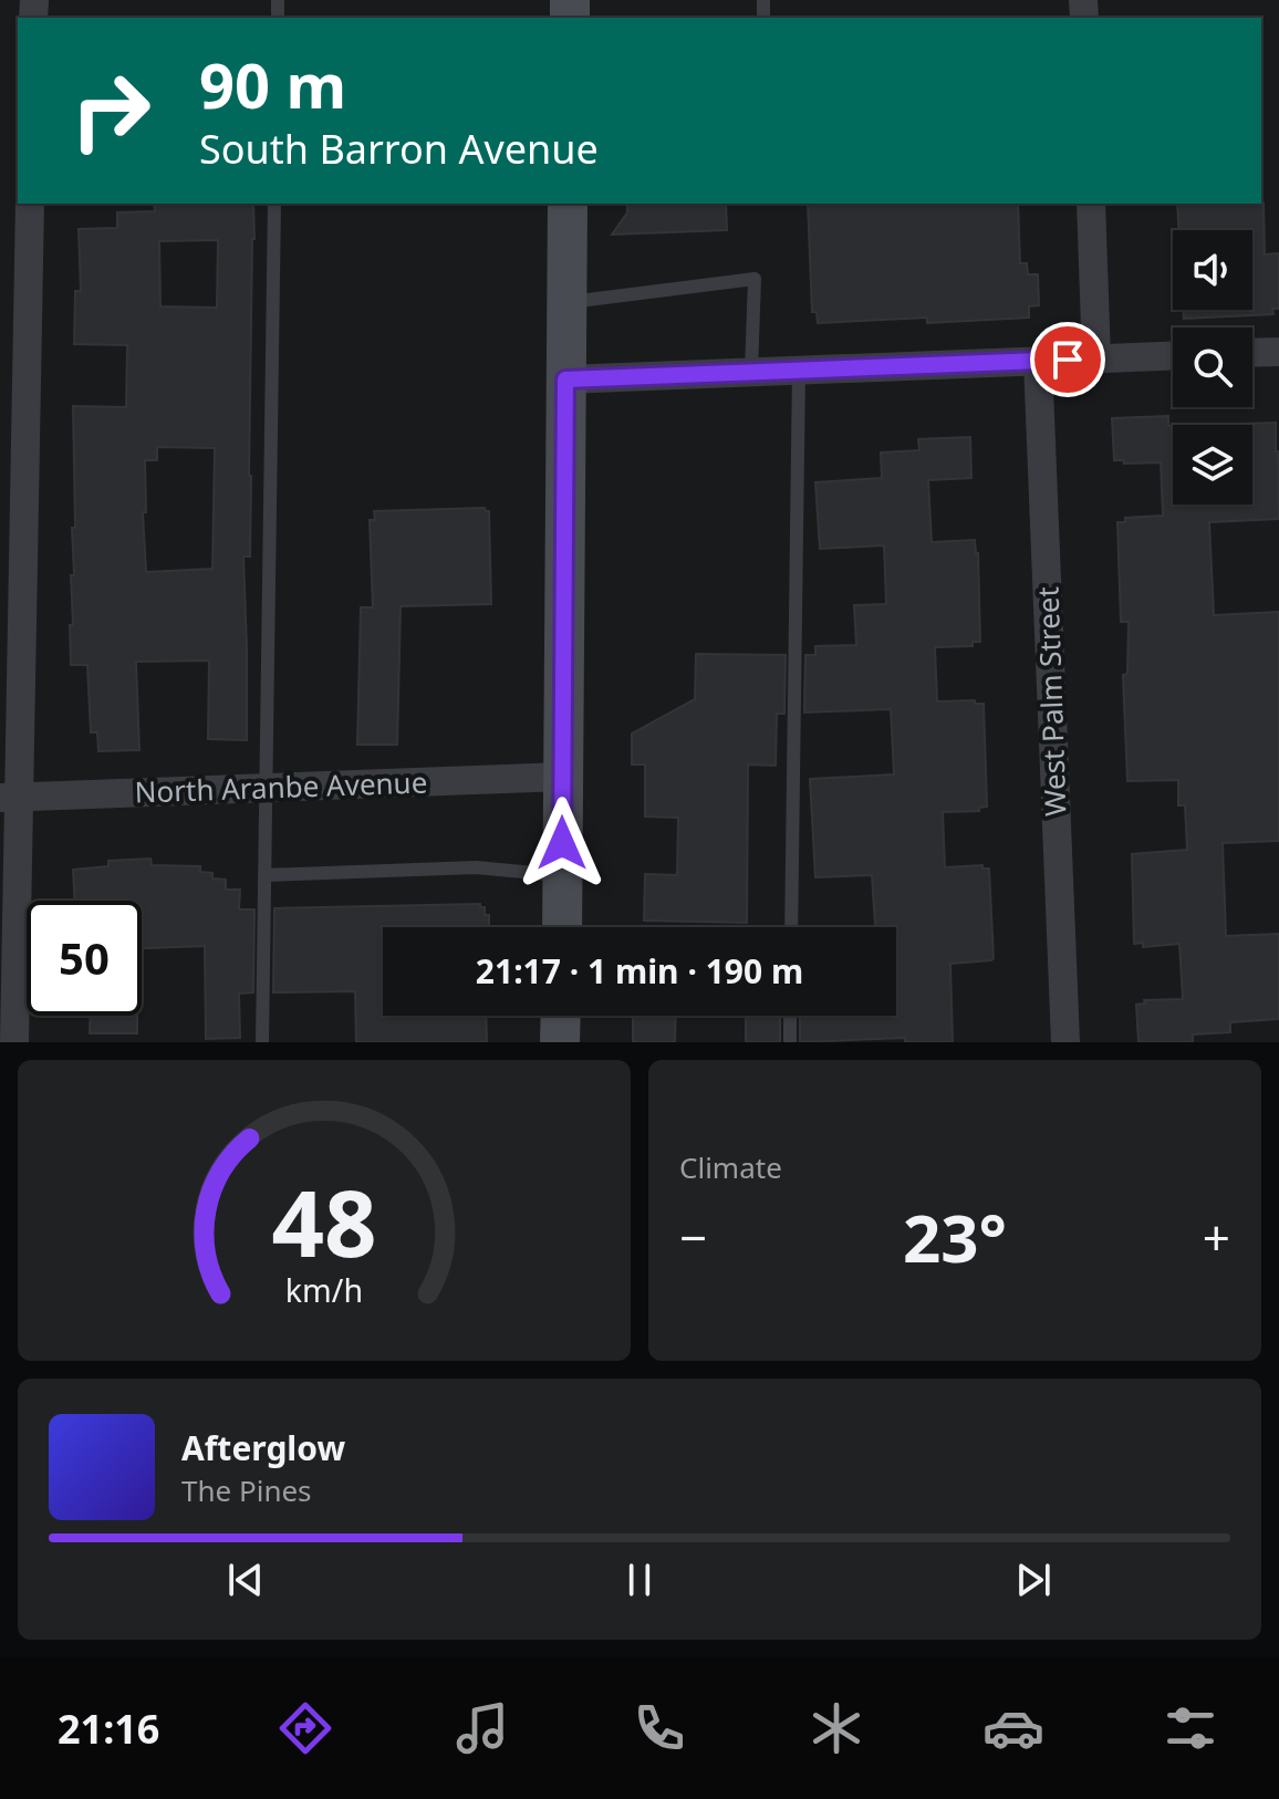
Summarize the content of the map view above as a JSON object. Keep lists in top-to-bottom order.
{
  "streets": {
    "street": ["West Palm Street", "North Aranbe Avenue"]
  },
  "page": {
    "turn": ["90 m", "South Barron Avenue"],
    "limit": "50",
    "trip": "21:17 · 1 min · 190 m",
    "tile": "Climate",
    "heat": ["−", "23°", "+"],
    "song": ["Afterglow", "The Pines"],
    "tabs": "21:16",
    "gauge": ["48", "km/h"]
  }
}
